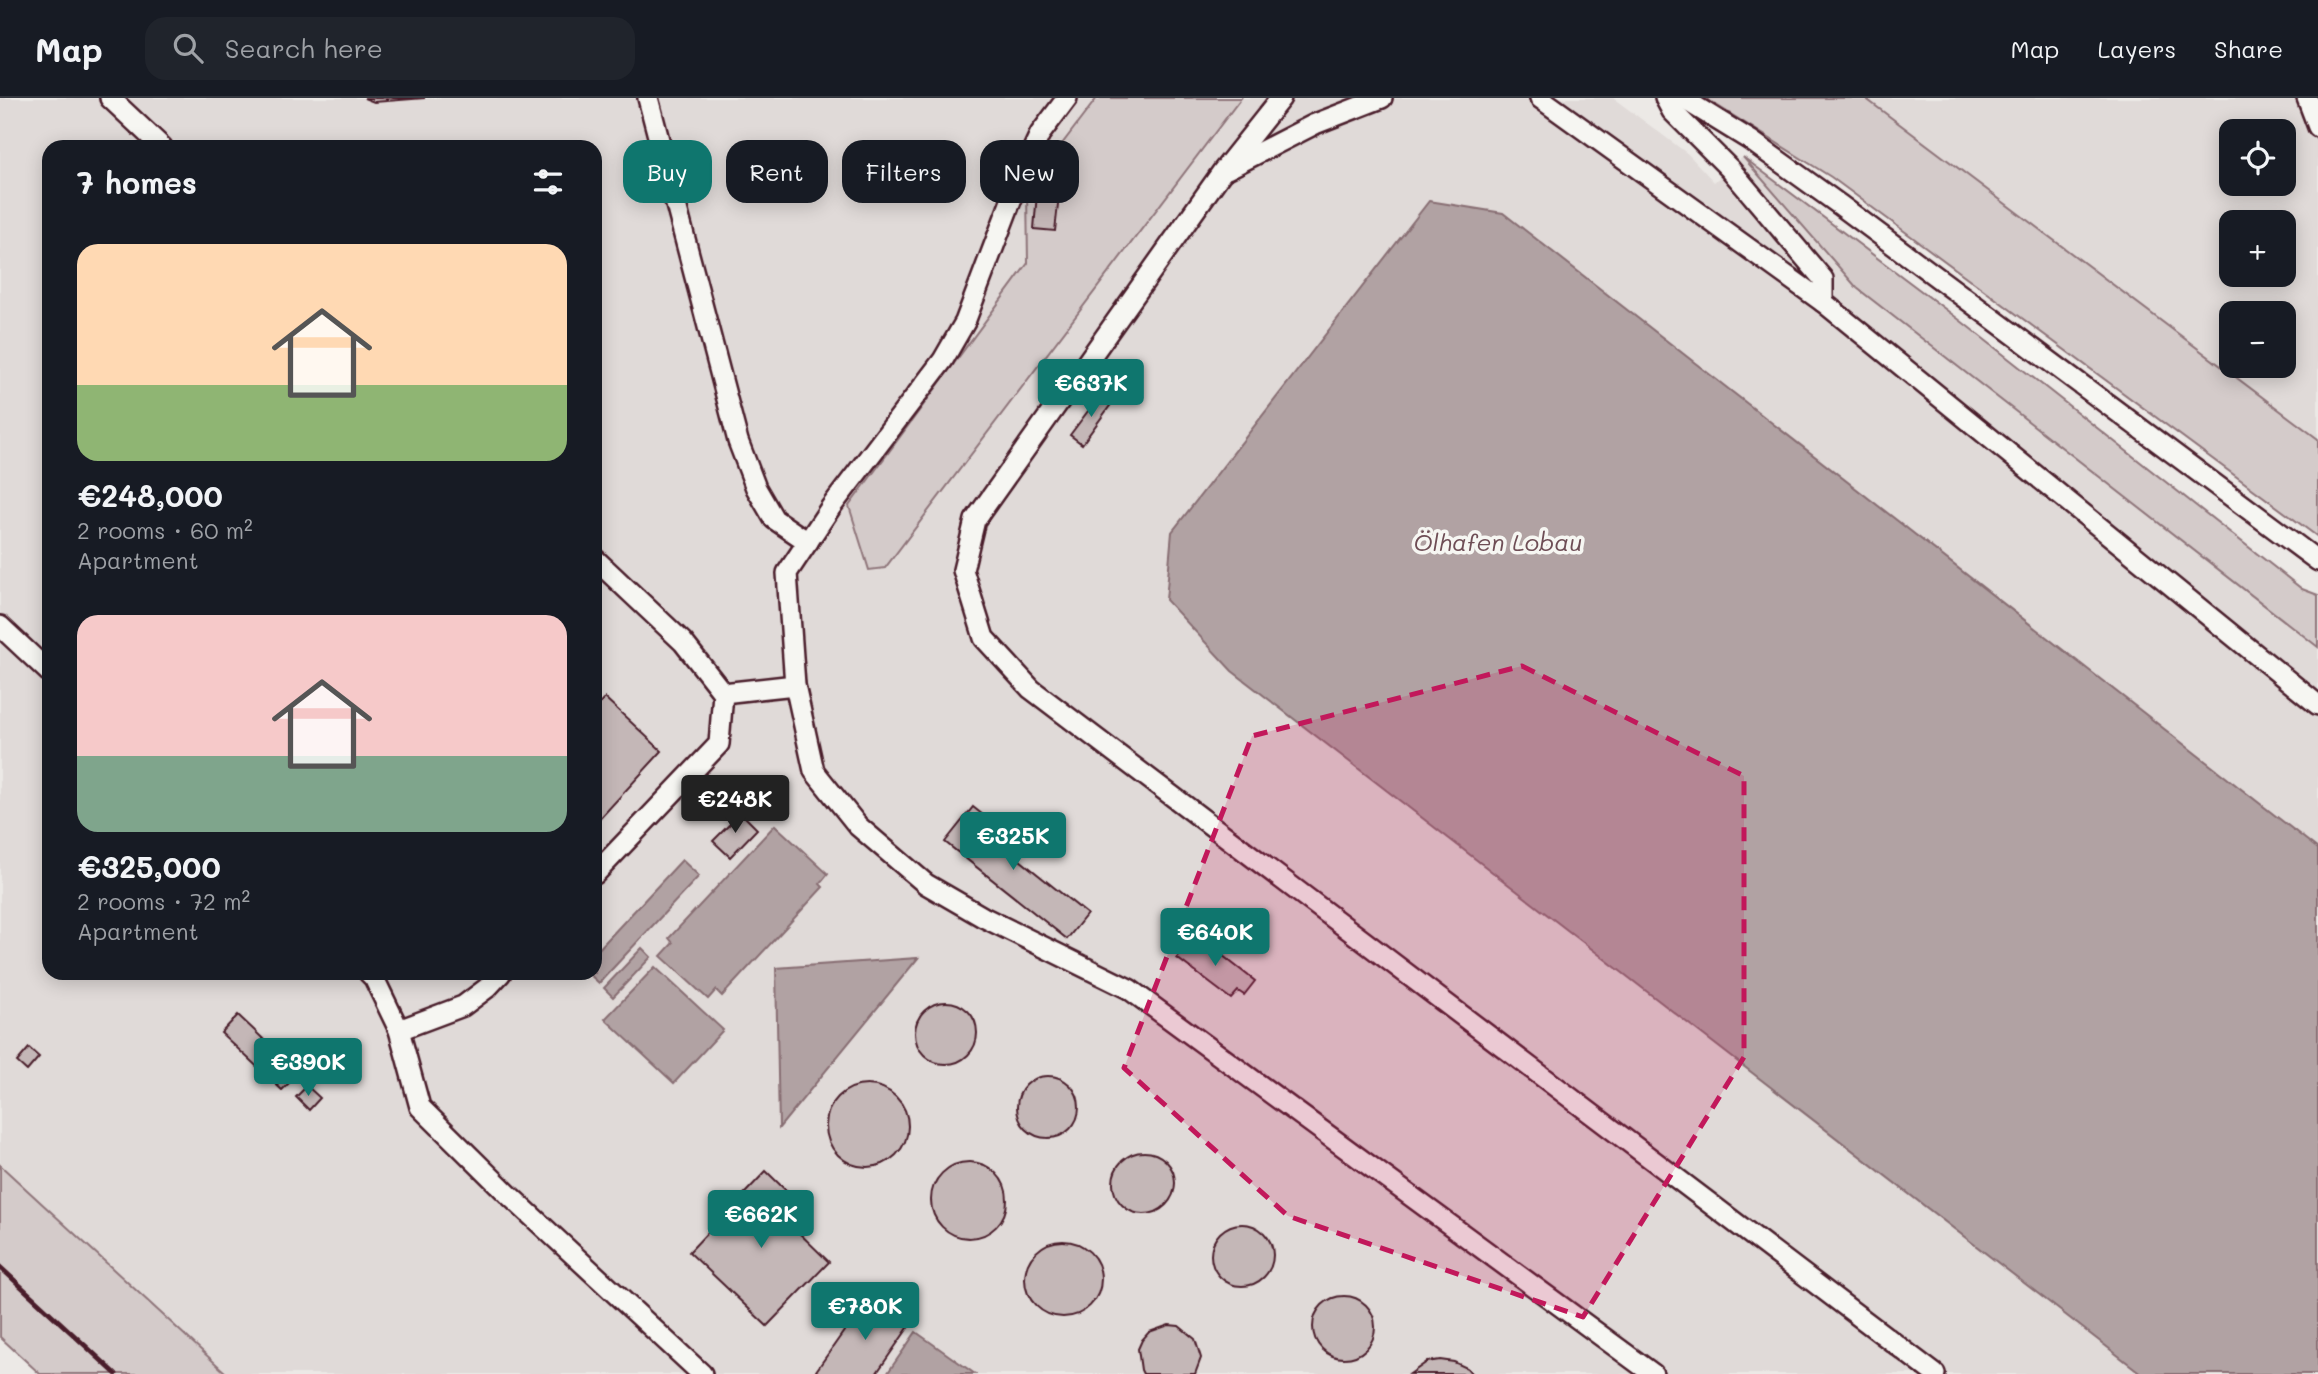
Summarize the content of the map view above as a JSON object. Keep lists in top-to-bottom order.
{
  "water": ["Ölhafen Lobau"],
  "page": {
    "header": "Map",
    "search": "Search here",
    "nav": ["Map", "Layers", "Share"],
    "map_buttons": ["+", "−"],
    "chip": [
      "Buy",
      "Rent",
      "Filters",
      "New"
    ],
    "heading": "7 homes",
    "list": [
      {
        "name": "€248,000",
        "note": "2 rooms · 60 m² · Apartment"
      },
      {
        "name": "€325,000",
        "note": "2 rooms · 72 m² · Apartment"
      }
    ],
    "price": [
      "€637K",
      "€248K",
      "€325K",
      "€640K",
      "€390K",
      "€662K",
      "€780K"
    ]
  }
}
